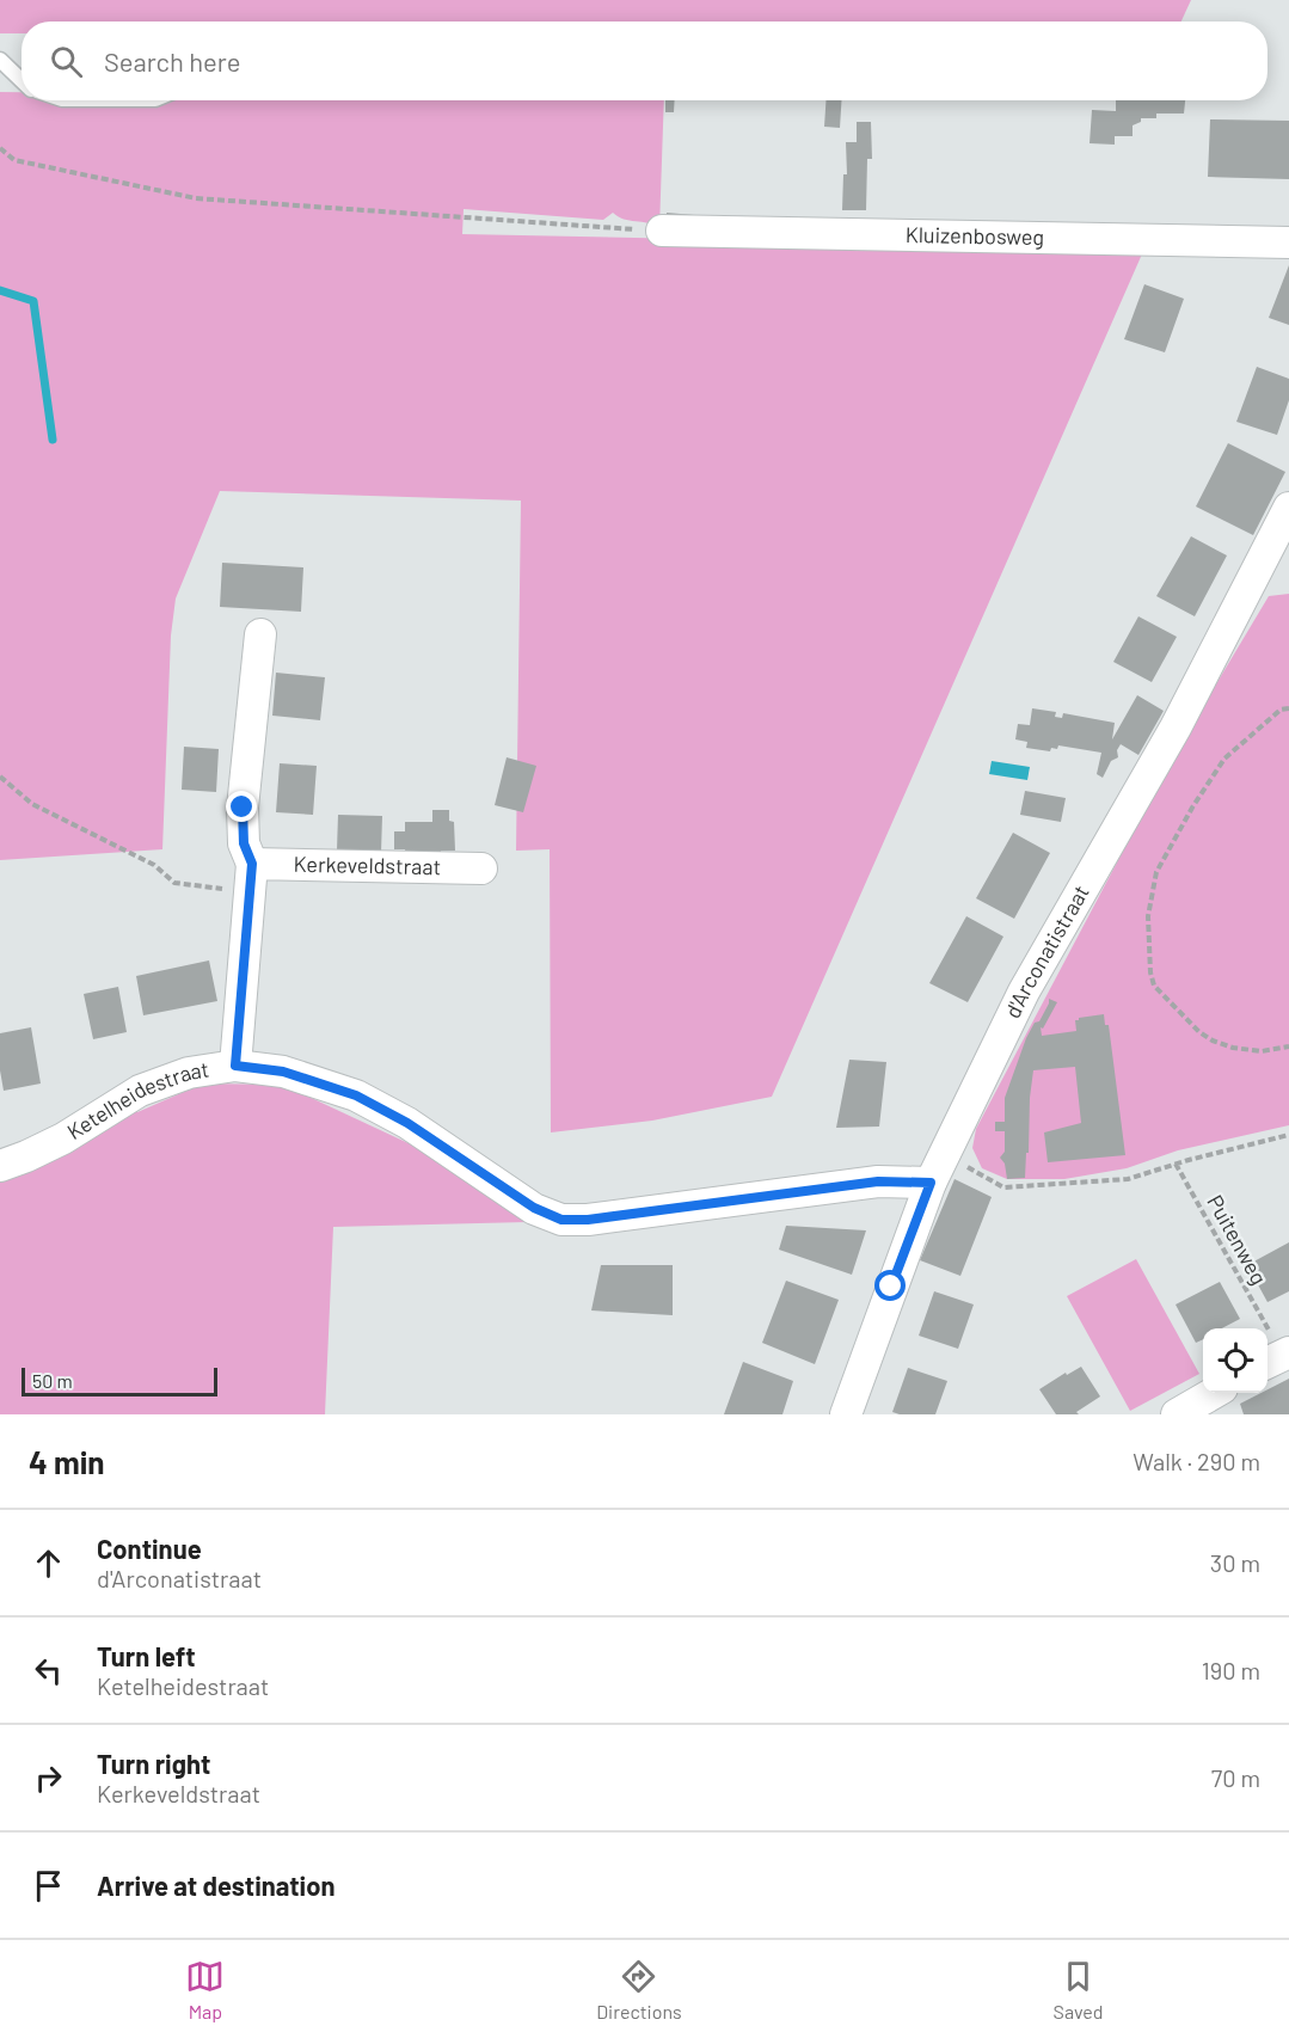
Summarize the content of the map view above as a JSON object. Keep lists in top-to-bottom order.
{
  "streets": {
    "street": [
      "Kluizenbosweg",
      "Kerkeveldstraat",
      "d'Arconatistraat",
      "Ketelheidestraat"
    ],
    "path": ["Puitenweg"]
  },
  "crossings": [
    ["d'Arconatistraat", "Ketelheidestraat"]
  ],
  "scale_bar": "50 m",
  "page": {
    "search": "Search here",
    "scale": "50 m",
    "heading": ["4 min", "Walk · 290 m"],
    "list": [
      ["Continue", "d'Arconatistraat", "30 m"],
      ["Turn left", "Ketelheidestraat", "190 m"],
      ["Turn right", "Kerkeveldstraat", "70 m"],
      "Arrive at destination"
    ],
    "nav": ["Map", "Directions", "Saved"]
  }
}
